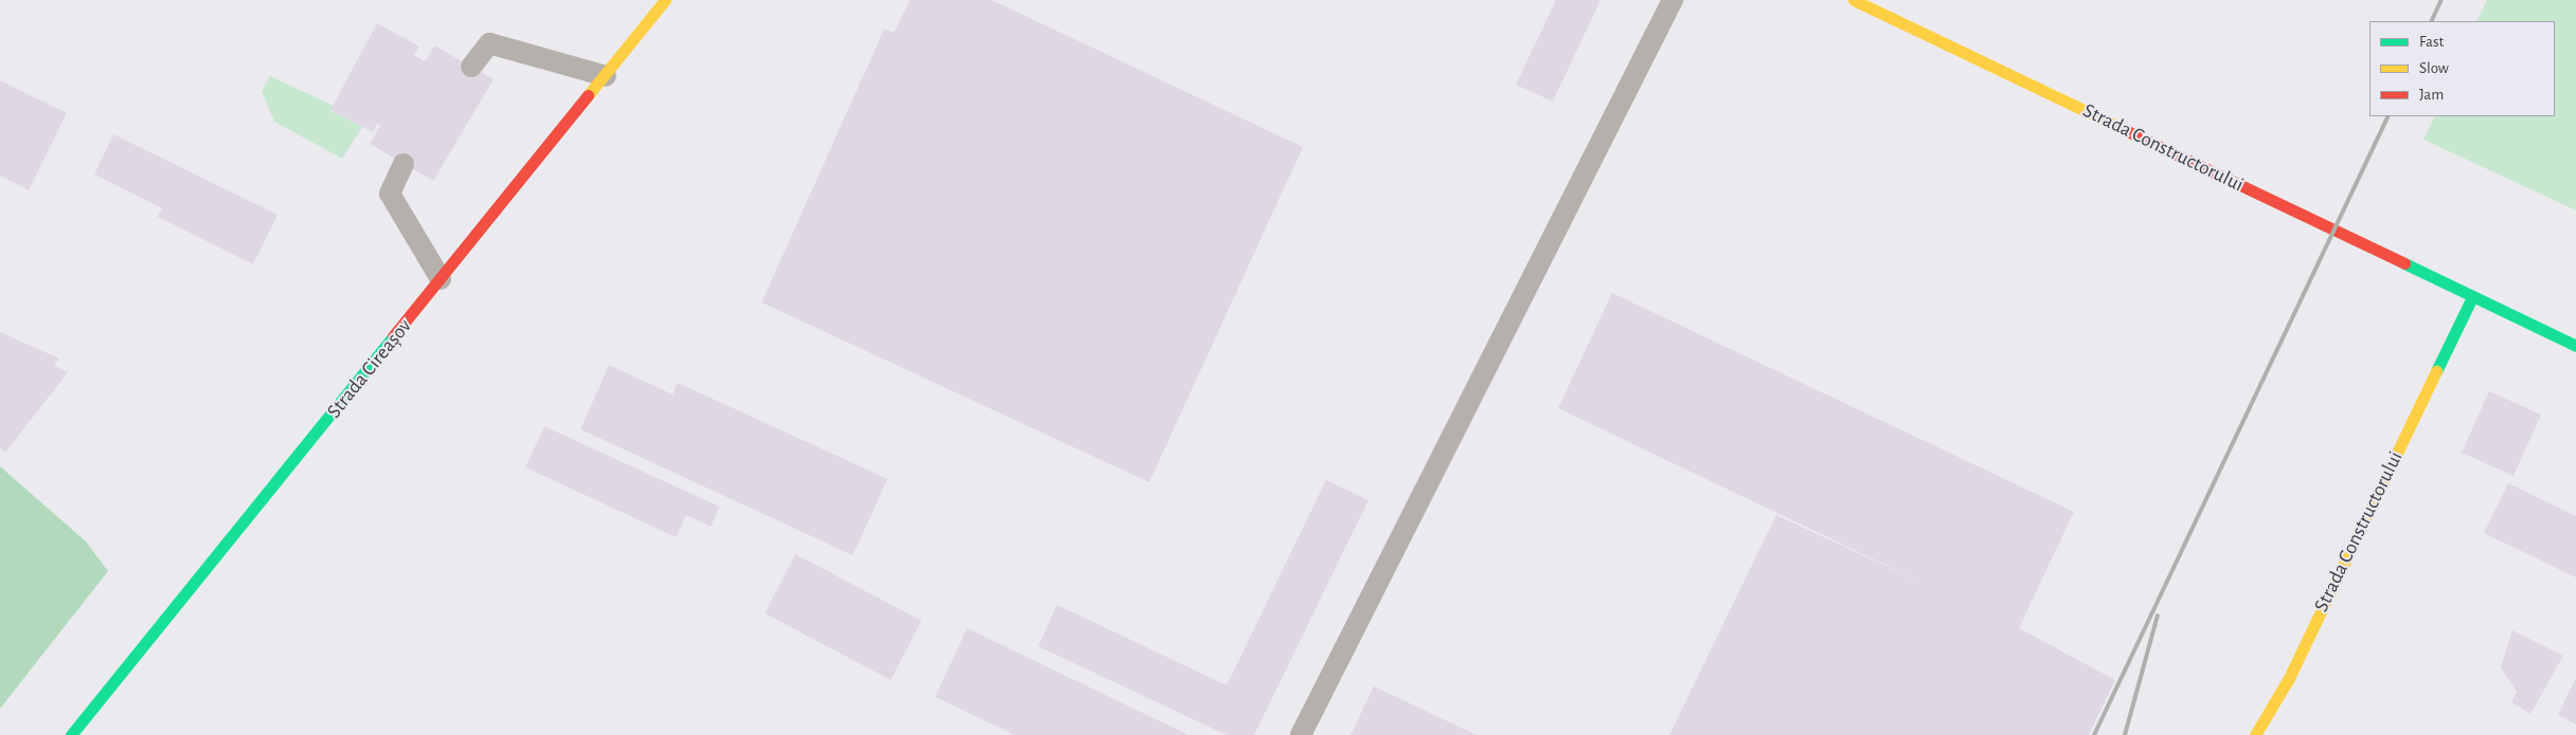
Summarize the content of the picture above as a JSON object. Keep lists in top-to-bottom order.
{
  "streets": {
    "street": ["Strada Constructorului", "Strada Cireașov"]
  },
  "legend": ["Fast", "Slow", "Jam"]
}
